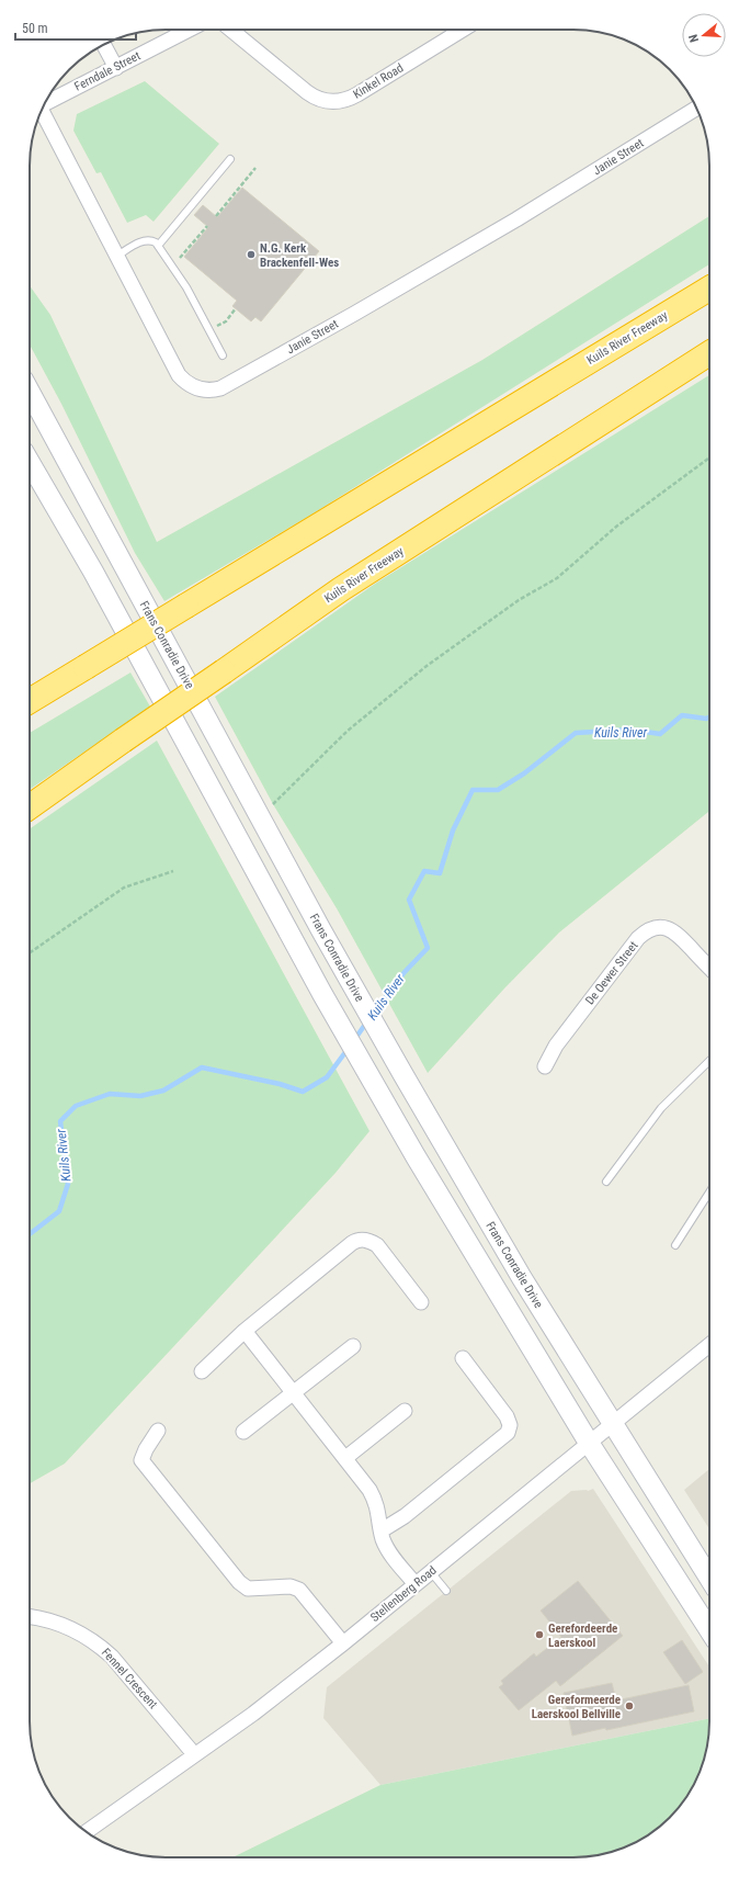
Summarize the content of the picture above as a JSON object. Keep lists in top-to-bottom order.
{
  "streets": {
    "highway": ["Kuils River Freeway"],
    "street": [
      "Ferndale Street",
      "Kinkel Road",
      "Janie Street",
      "Frans Conradie Drive",
      "De Oewer Street",
      "Stellenberg Road",
      "Fennel Crescent"
    ]
  },
  "crossings": [
    ["Frans Conradie Drive", "Stellenberg Road"],
    ["Stellenberg Road", "Fennel Crescent"]
  ],
  "water": ["Kuils River"],
  "places": ["N.G. Kerk Brackenfell-Wes", "Gerefordeerde Laerskool", "Gereformeerde Laerskool Bellville"],
  "scale_bar": "50 m",
  "north": "left"
}
